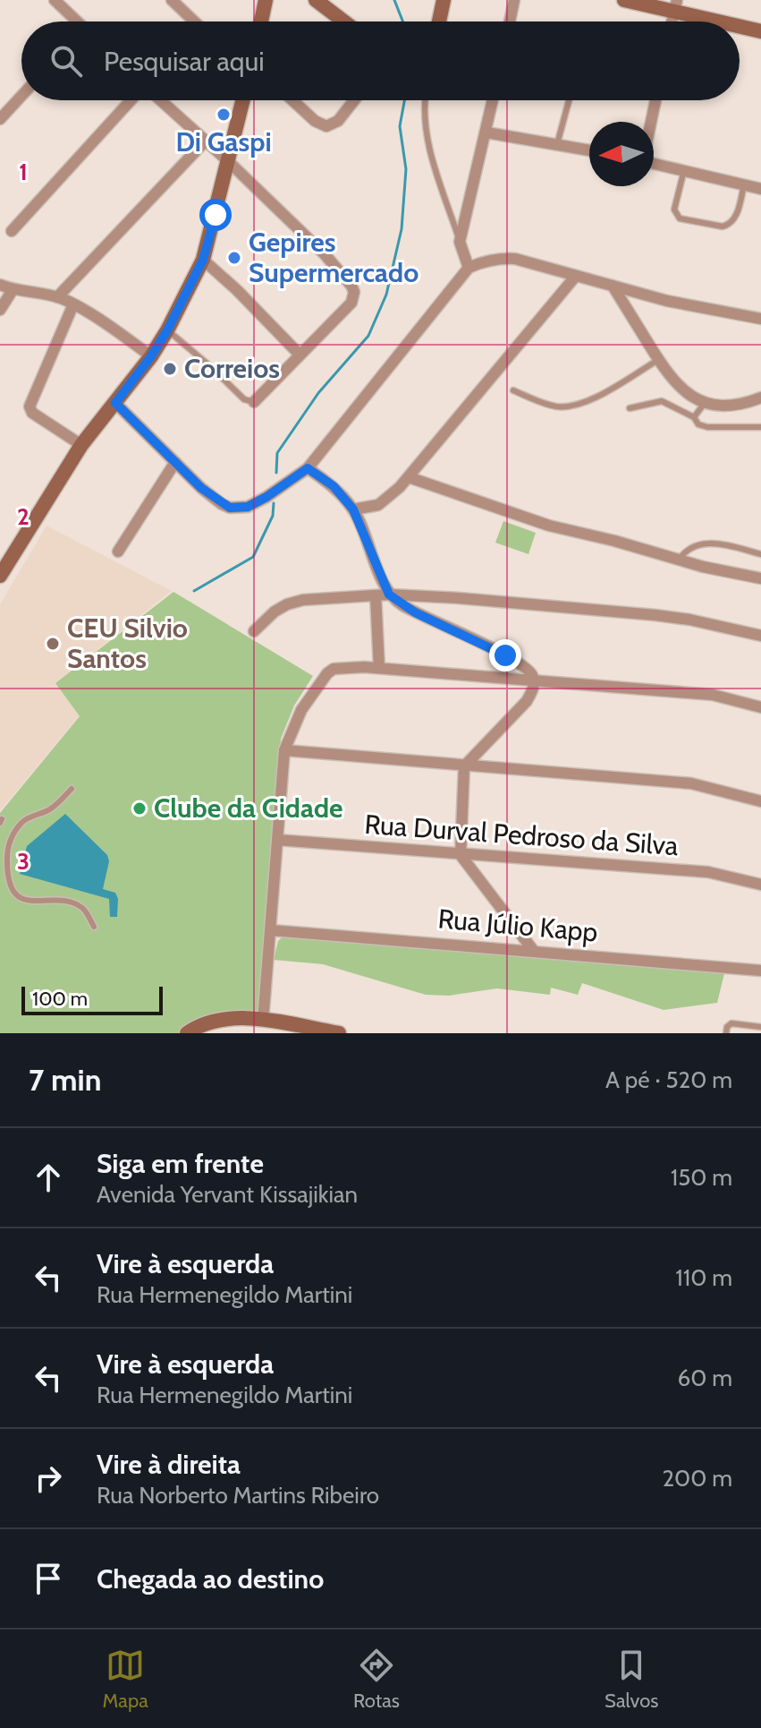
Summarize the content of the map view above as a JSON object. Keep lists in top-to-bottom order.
{
  "streets": {
    "street": ["Rua Durval Pedroso da Silva", "Rua Júlio Kapp"]
  },
  "places": [
    "Di Gaspi",
    "Gepires Supermercado",
    "Correios",
    "CEU Silvio Santos",
    "Clube da Cidade"
  ],
  "scale_bar": "100 m",
  "north": "left",
  "page": {
    "search": "Pesquisar aqui",
    "scale": "100 m",
    "heading": ["7 min", "A pé · 520 m"],
    "list": [
      ["Siga em frente", "Avenida Yervant Kissajikian", "150 m"],
      ["Vire à esquerda", "Rua Hermenegildo Martini", "110 m"],
      ["Vire à esquerda", "Rua Hermenegildo Martini", "60 m"],
      ["Vire à direita", "Rua Norberto Martins Ribeiro", "200 m"],
      "Chegada ao destino"
    ],
    "nav": ["Mapa", "Rotas", "Salvos"]
  },
  "grid": {
    "rows": ["1", "2", "3"]
  }
}
